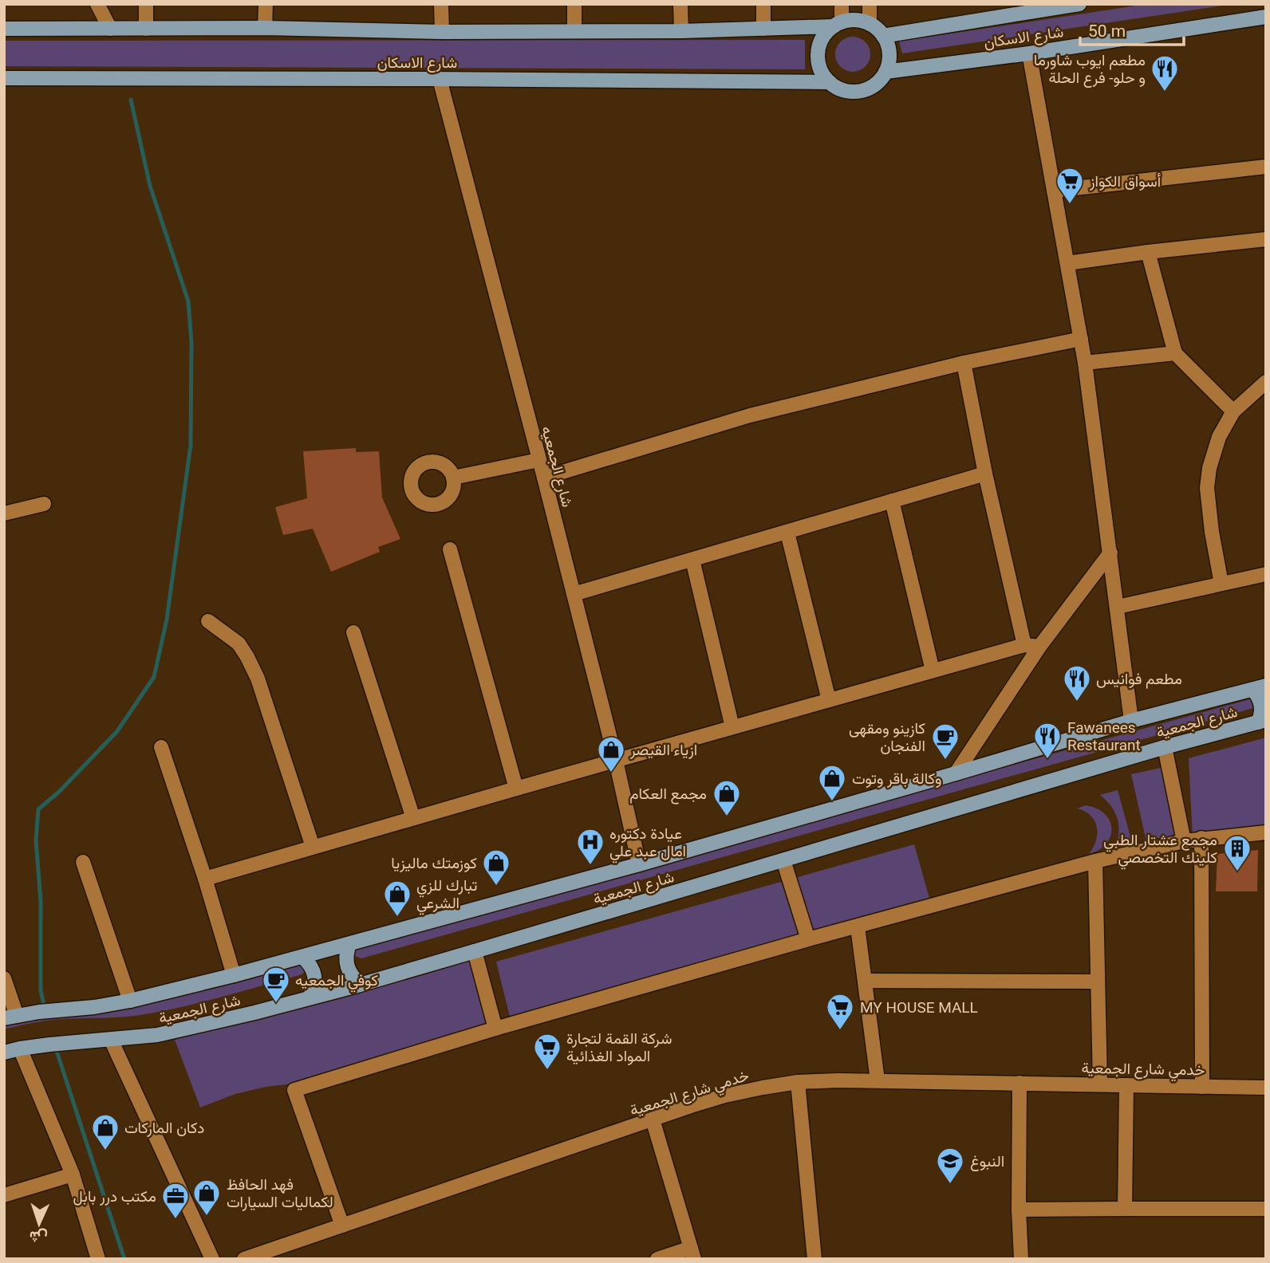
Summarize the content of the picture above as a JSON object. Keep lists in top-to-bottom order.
{
  "streets": {
    "main road": ["شارع الاسكان", "شارع الجمعية"],
    "street": ["شارع الجمعيه", "خدمي شارع الجمعية"]
  },
  "crossings": [
    ["شارع الاسكان", "شارع الجمعيه"],
    ["شارع الجمعيه", "شارع الجمعية"]
  ],
  "places": {
    "restaurant": ["مطعم ايوب شاورما و حلو- فرع الحلة", "مطعم فوانيس", "Fawanees Restaurant"],
    "supermarket": ["أسواق الكواز", "MY HOUSE MALL", "شركة القمة لتجارة المواد الغذائية"],
    "cafe": ["كازينو ومقهى الفنجان", "كوفي الجمعيه"],
    "shop": [
      "ازياء القيصر",
      "وكالة باقر وتوت",
      "مجمع العكام",
      "كوزمتك ماليزيا",
      "تبارك للزي الشرعي",
      "دكان الماركات",
      "فهد الحافظ لكماليات السيارات"
    ],
    "hospital": ["عيادة دكتوره امال عبد علي"],
    "building": ["مجمع عشتار الطبي كلينك التخصصي"],
    "school or university": ["النبوغ"],
    "office": ["مكتب درر بابل"]
  },
  "scale_bar": "50 m",
  "north": "bottom"
}
